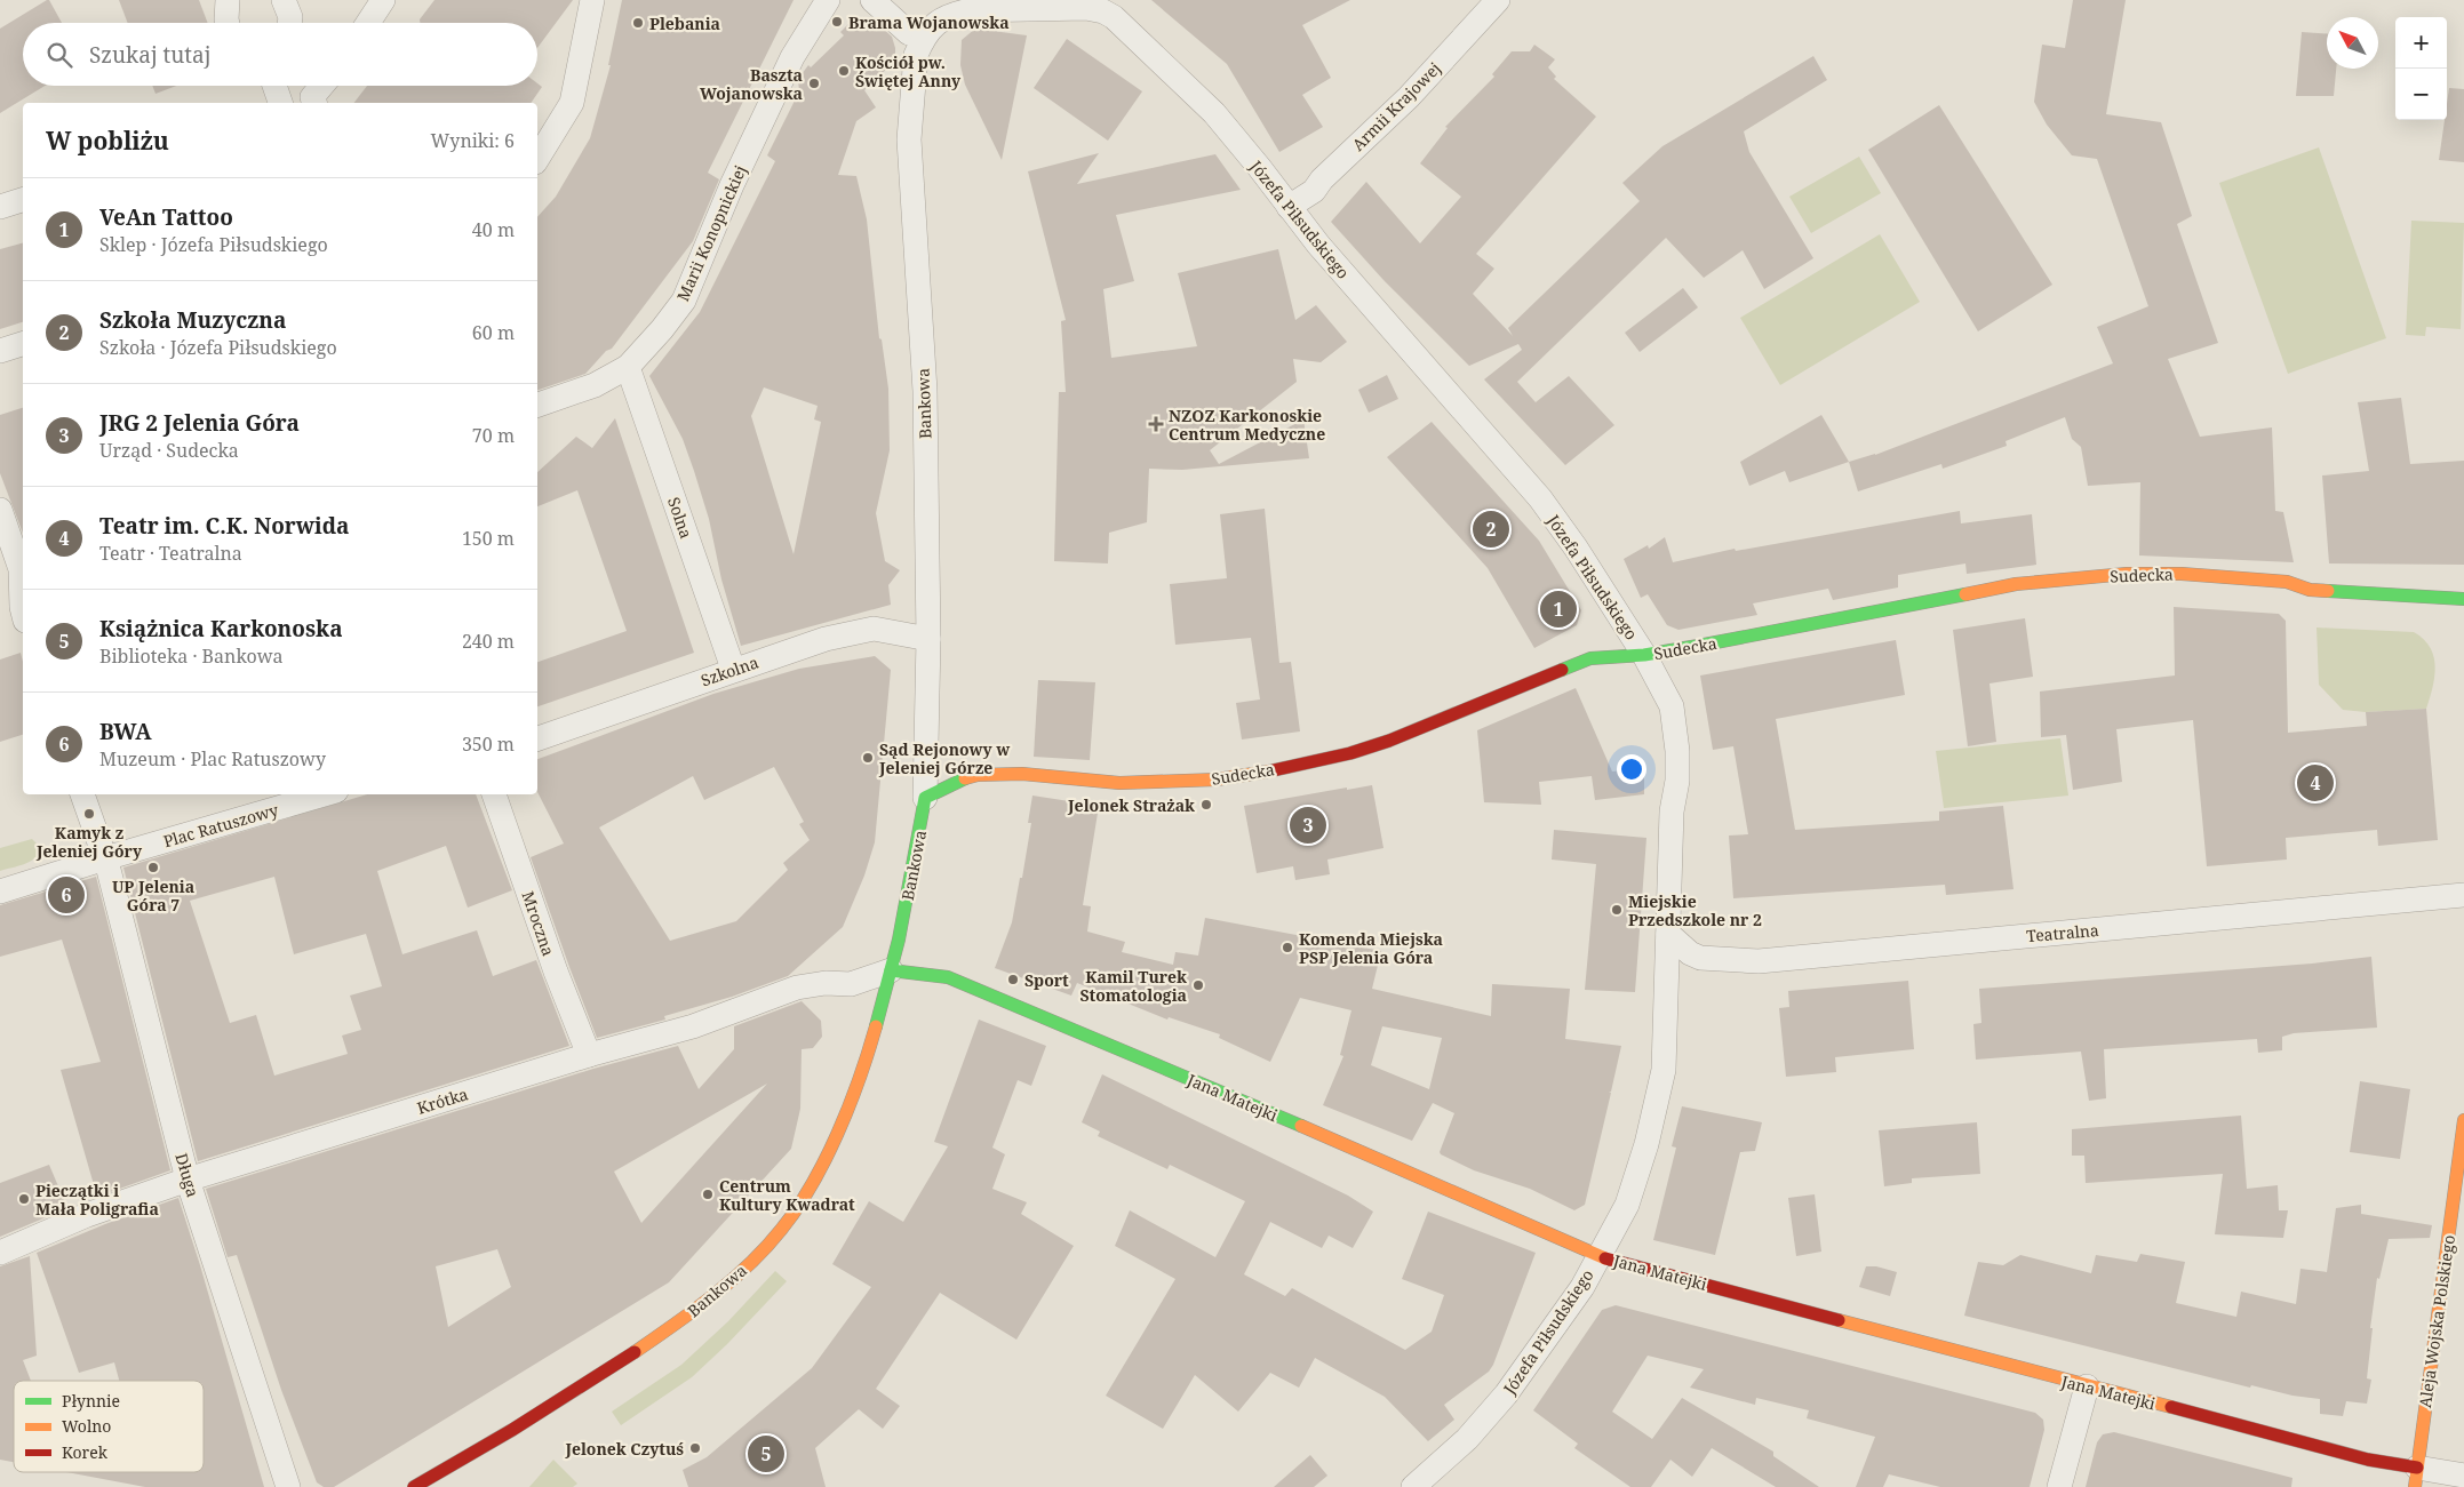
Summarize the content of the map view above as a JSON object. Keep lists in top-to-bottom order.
{
  "streets": {
    "street": [
      "Armii Krajowej",
      "Józefa Piłsudskiego",
      "Marii Konopnickiej",
      "Bankowa",
      "Solna",
      "Sudecka",
      "Szkolna",
      "Plac Ratuszowy",
      "Mroczna",
      "Teatralna",
      "Jana Matejki",
      "Krótka",
      "Długa",
      "Aleja Wojska Polskiego"
    ]
  },
  "crossings": [
    ["Armii Krajowej", "Józefa Piłsudskiego"],
    ["Józefa Piłsudskiego", "Bankowa"],
    ["Józefa Piłsudskiego", "Sudecka"],
    ["Józefa Piłsudskiego", "Teatralna"],
    ["Józefa Piłsudskiego", "Jana Matejki"],
    ["Marii Konopnickiej", "Solna"],
    ["Bankowa", "Sudecka"],
    ["Bankowa", "Szkolna"],
    ["Bankowa", "Jana Matejki"],
    ["Bankowa", "Krótka"],
    ["Solna", "Szkolna"],
    ["Plac Ratuszowy", "Długa"],
    ["Mroczna", "Krótka"],
    ["Jana Matejki", "Krótka"],
    ["Jana Matejki", "Aleja Wojska Polskiego"],
    ["Krótka", "Długa"]
  ],
  "places": {
    "other": [
      "Brama Wojanowska",
      "Plebania",
      "Kościół pw. Świętej Anny",
      "Baszta Wojanowska",
      "Sąd Rejonowy w Jeleniej Górze",
      "Jelonek Strażak",
      "Kamyk z Jeleniej Góry",
      "UP Jelenia Góra 7",
      "Miejskie Przedszkole nr 2",
      "Komenda Miejska PSP Jelenia Góra",
      "Sport",
      "Kamil Turek Stomatologia",
      "Centrum Kultury Kwadrat",
      "Pieczątki i Mała Poligrafia",
      "Jelonek Czytuś"
    ],
    "health": ["NZOZ Karkonoskie Centrum Medyczne"]
  },
  "legend": ["Płynnie", "Wolno", "Korek"],
  "north": "top left",
  "page": {
    "map_buttons": ["+", "−"],
    "search": "Szukaj tutaj",
    "heading": ["W pobliżu", "Wyniki: 6"],
    "list": [
      {
        "mark": "1",
        "name": "VeAn Tattoo",
        "note": "Sklep · Józefa Piłsudskiego",
        "value": "40 m"
      },
      {
        "mark": "2",
        "name": "Szkoła Muzyczna",
        "note": "Szkoła · Józefa Piłsudskiego",
        "value": "60 m"
      },
      {
        "mark": "3",
        "name": "JRG 2 Jelenia Góra",
        "note": "Urząd · Sudecka",
        "value": "70 m"
      },
      {
        "mark": "4",
        "name": "Teatr im. C.K. Norwida",
        "note": "Teatr · Teatralna",
        "value": "150 m"
      },
      {
        "mark": "5",
        "name": "Książnica Karkonoska",
        "note": "Biblioteka · Bankowa",
        "value": "240 m"
      },
      {
        "mark": "6",
        "name": "BWA",
        "note": "Muzeum · Plac Ratuszowy",
        "value": "350 m"
      }
    ],
    "pins": [
      "2",
      "1",
      "4",
      "3",
      "6",
      "5"
    ]
  }
}
